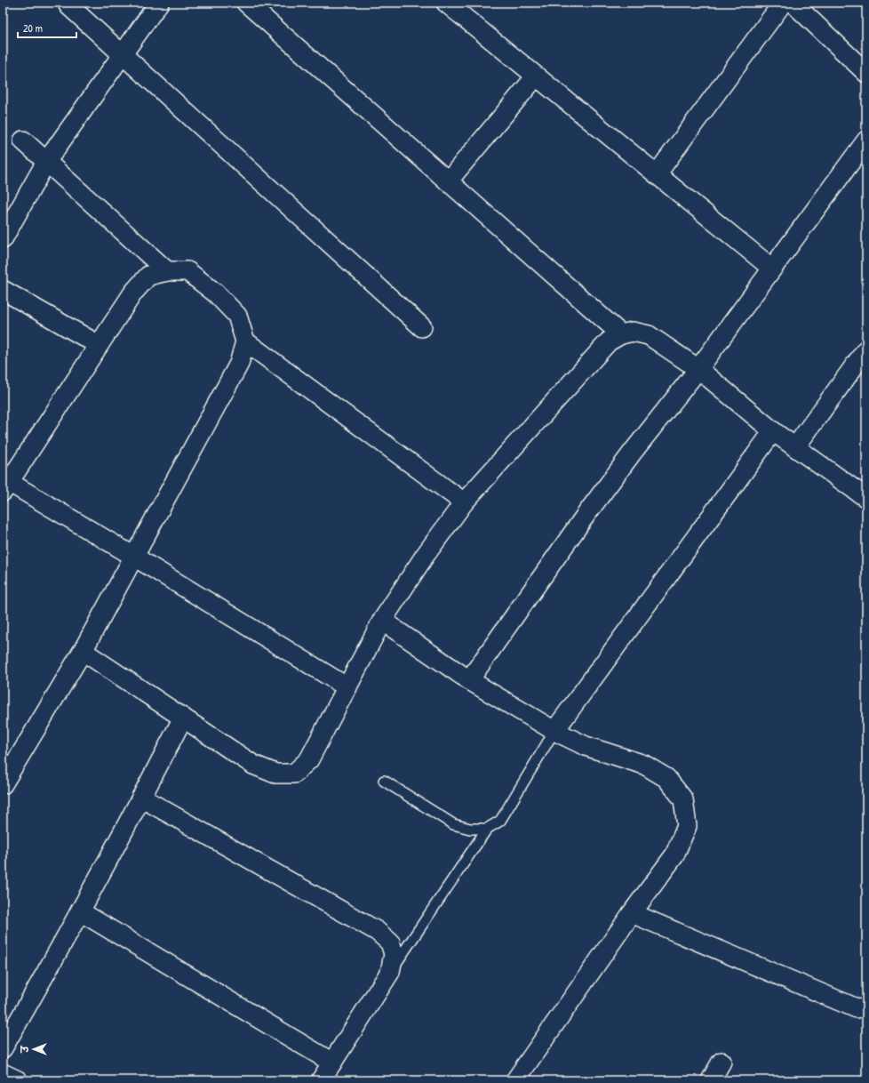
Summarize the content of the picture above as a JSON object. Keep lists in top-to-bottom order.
{
  "scale_bar": "20 m",
  "north": "left"
}
